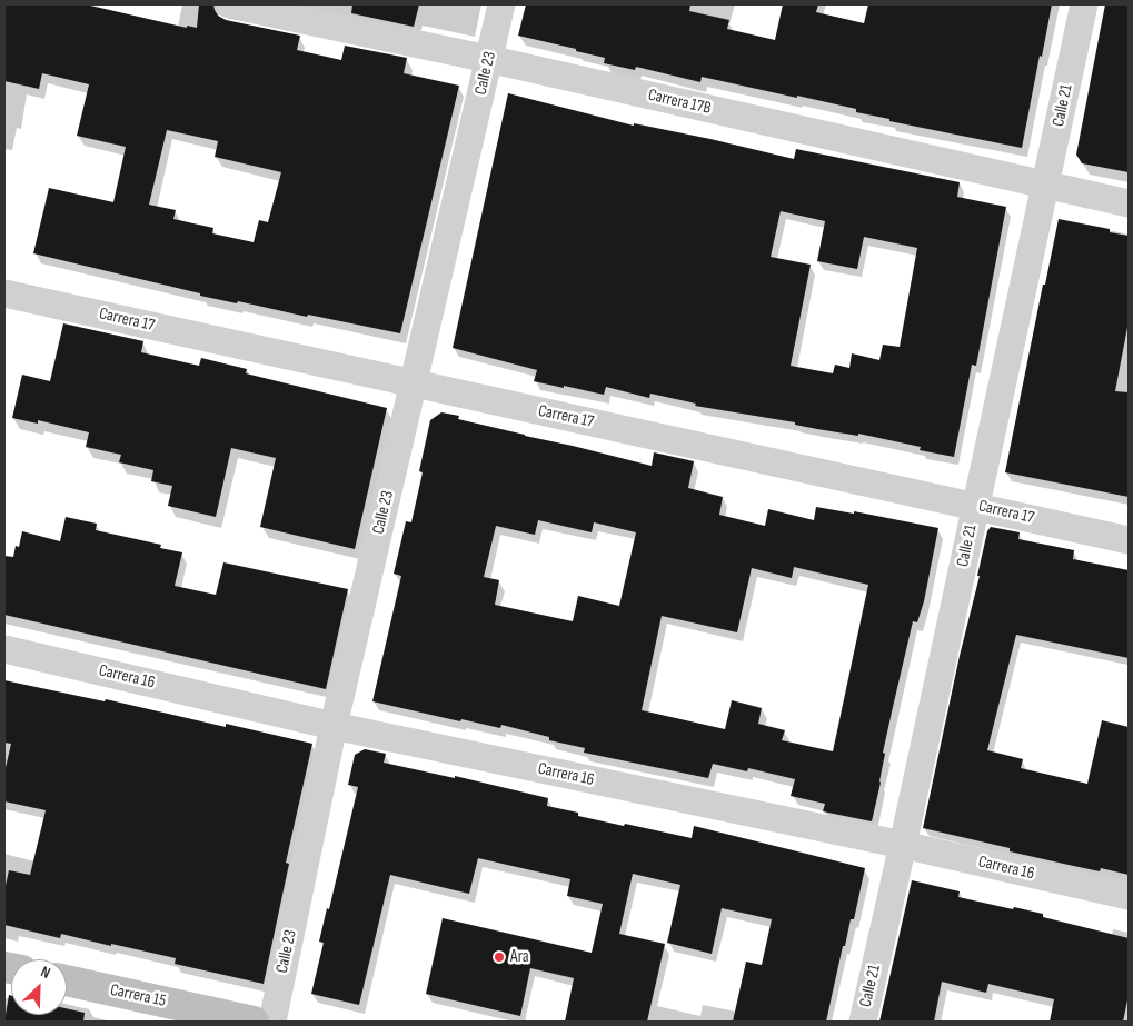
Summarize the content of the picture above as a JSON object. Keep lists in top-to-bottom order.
{
  "streets": {
    "street": [
      "Calle 23",
      "Carrera 17B",
      "Calle 21",
      "Carrera 17",
      "Carrera 16",
      "Carrera 15"
    ]
  },
  "crossings": [
    ["Calle 23", "Carrera 17B"],
    ["Calle 23", "Carrera 17"],
    ["Calle 23", "Carrera 16"],
    ["Carrera 17B", "Calle 21"],
    ["Calle 21", "Carrera 17"],
    ["Calle 21", "Carrera 16"]
  ],
  "places": ["Ara"],
  "north": "top right"
}
